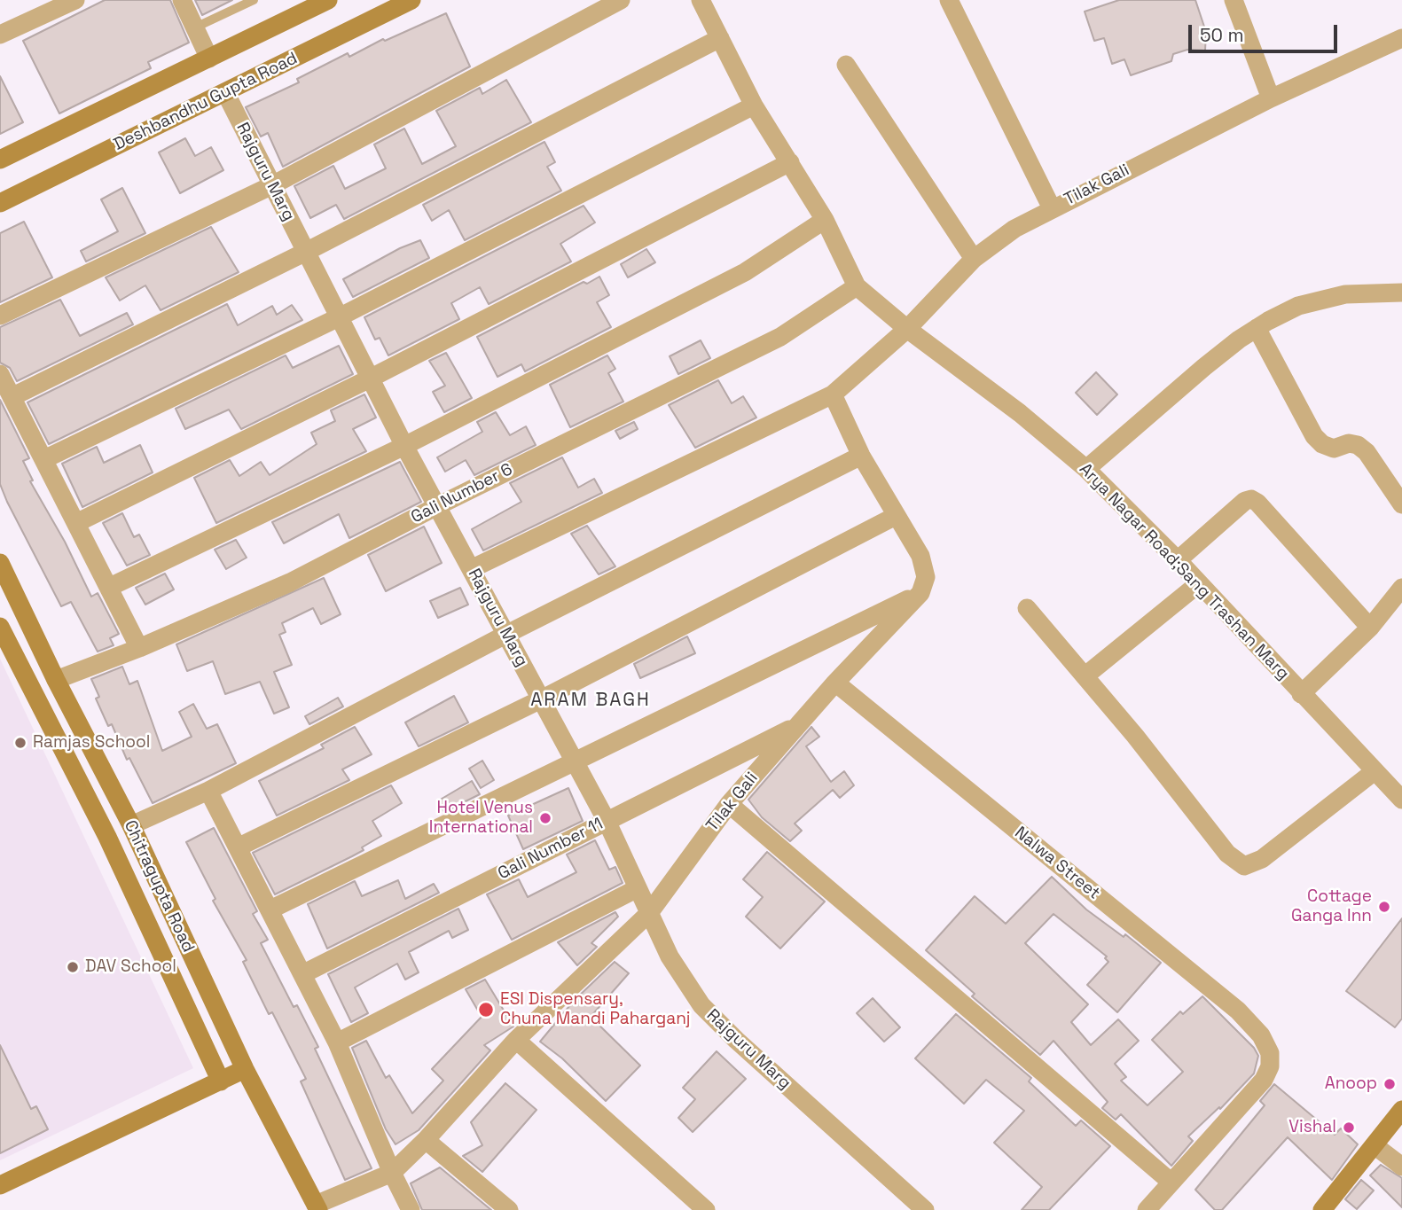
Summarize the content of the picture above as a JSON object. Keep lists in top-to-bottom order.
{
  "streets": {
    "street": [
      "Deshbandhu Gupta Road",
      "Rajguru Marg",
      "Tilak Gali",
      "Gali Number 6",
      "Arya Nagar Road;Sang Trashan Marg",
      "Gali Number 11",
      "Nalwa Street",
      "Chitragupta Road"
    ]
  },
  "crossings": [
    ["Deshbandhu Gupta Road", "Rajguru Marg"],
    ["Rajguru Marg", "Tilak Gali"],
    ["Rajguru Marg", "Gali Number 6"],
    ["Rajguru Marg", "Gali Number 11"],
    ["Tilak Gali", "Arya Nagar Road;Sang Trashan Marg"],
    ["Tilak Gali", "Gali Number 11"],
    ["Tilak Gali", "Nalwa Street"],
    ["Gali Number 6", "Arya Nagar Road;Sang Trashan Marg"],
    ["Gali Number 6", "Chitragupta Road"]
  ],
  "districts": ["ARAM BAGH"],
  "places": [
    "Ramjas School",
    "Hotel Venus International",
    "Cottage Ganga Inn",
    "DAV School",
    "ESI Dispensary, Chuna Mandi Paharganj",
    "Anoop",
    "Vishal"
  ],
  "scale_bar": "50 m"
}
